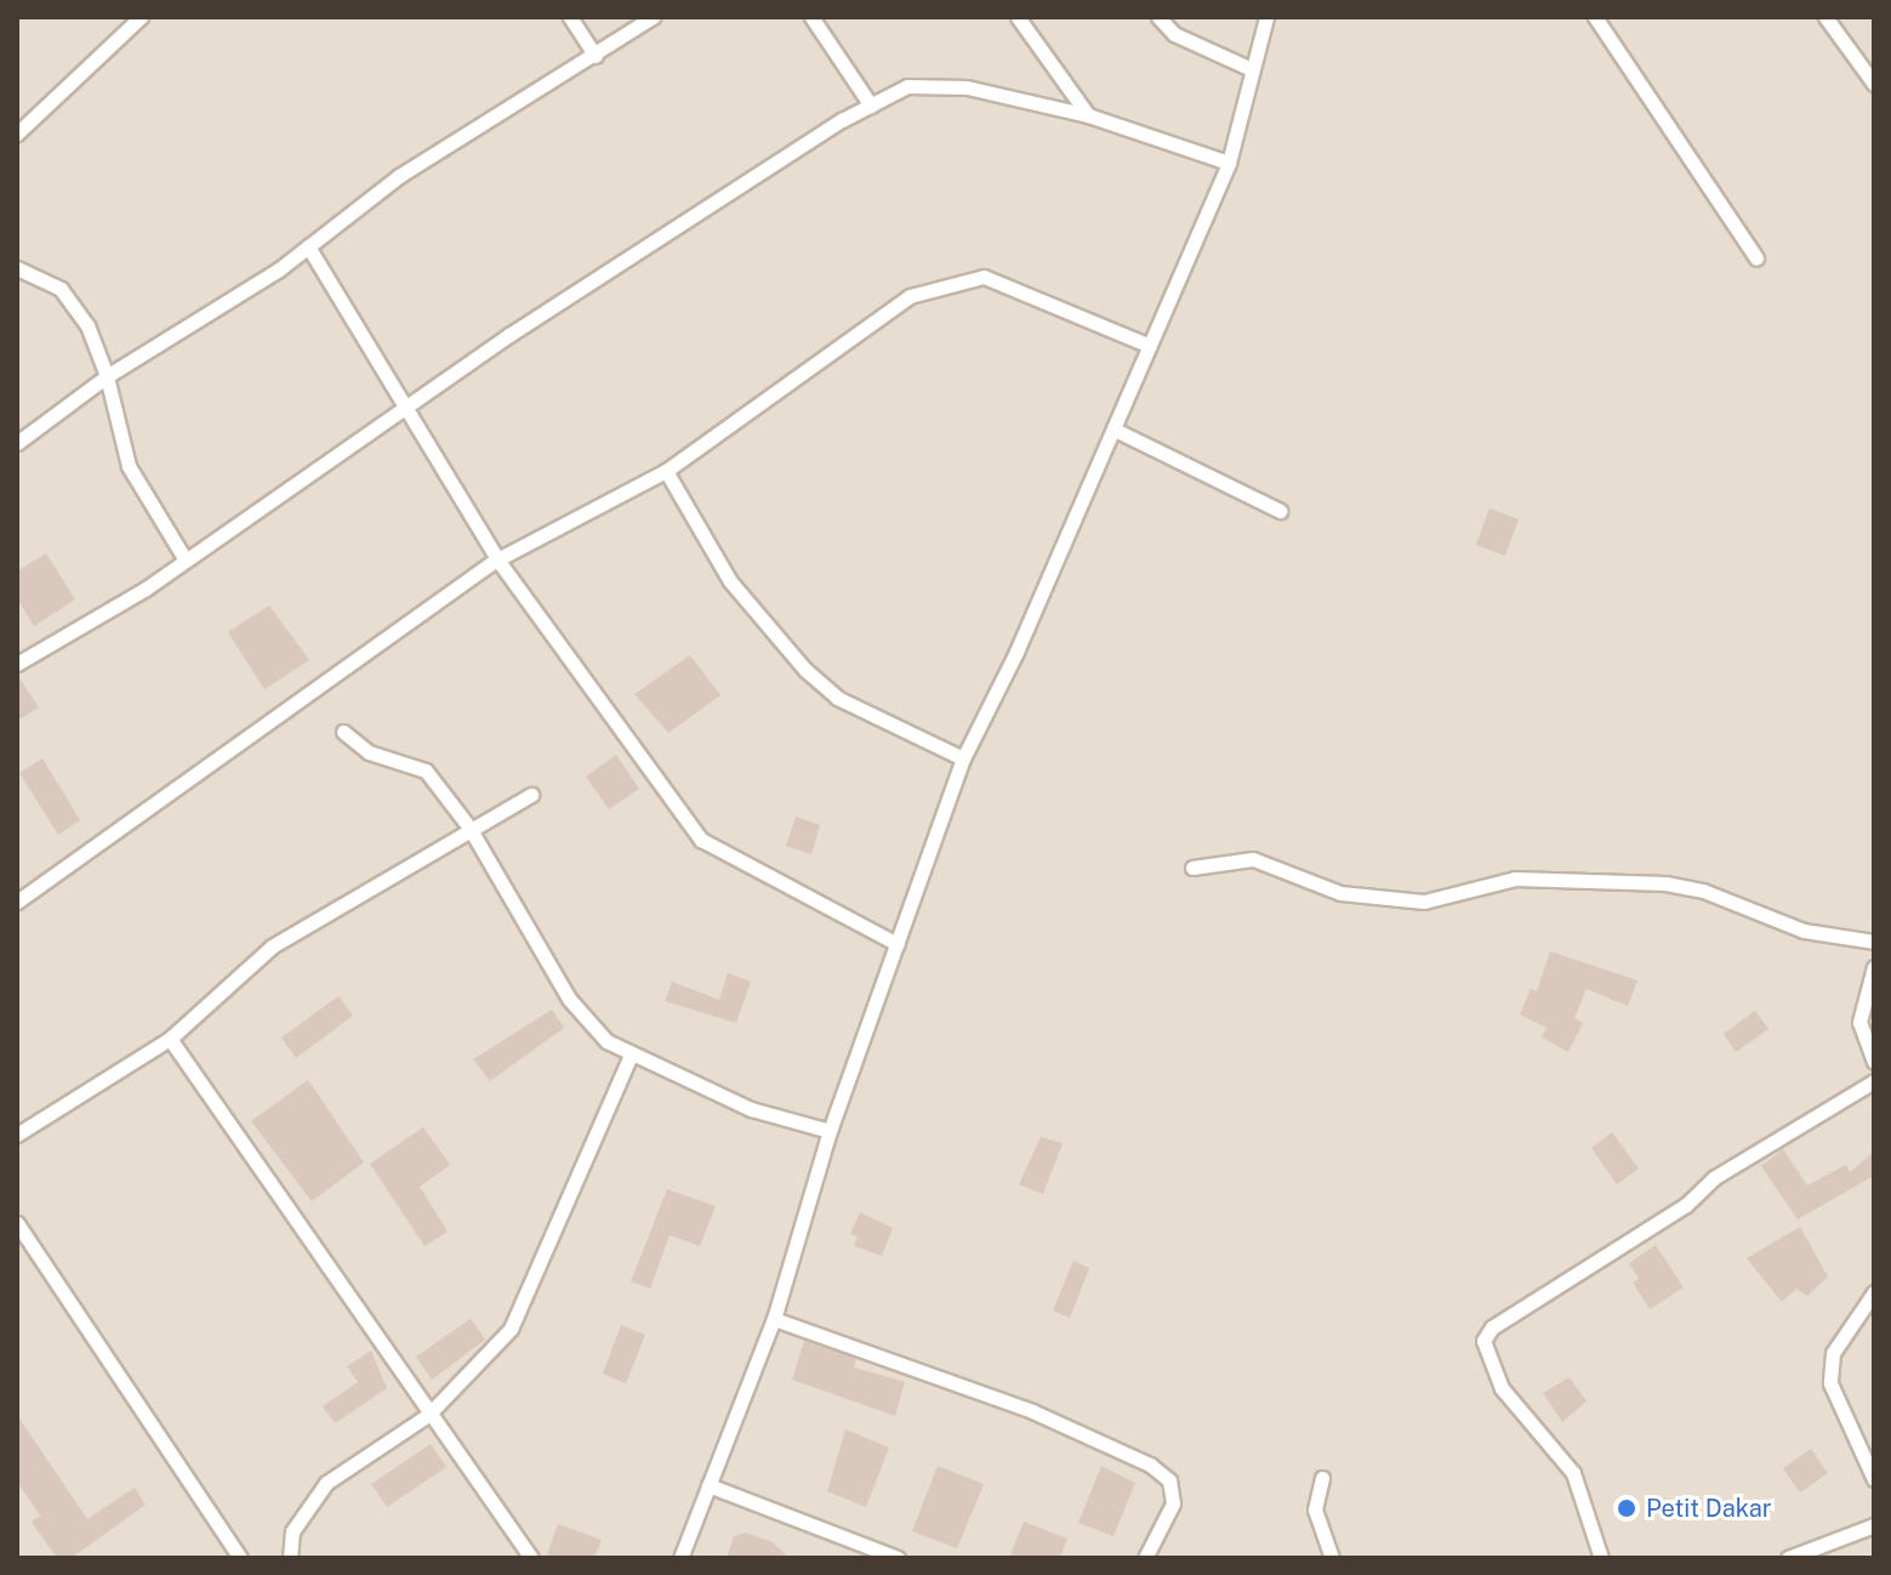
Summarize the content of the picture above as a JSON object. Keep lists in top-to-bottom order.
{
  "places": ["Petit Dakar"]
}
